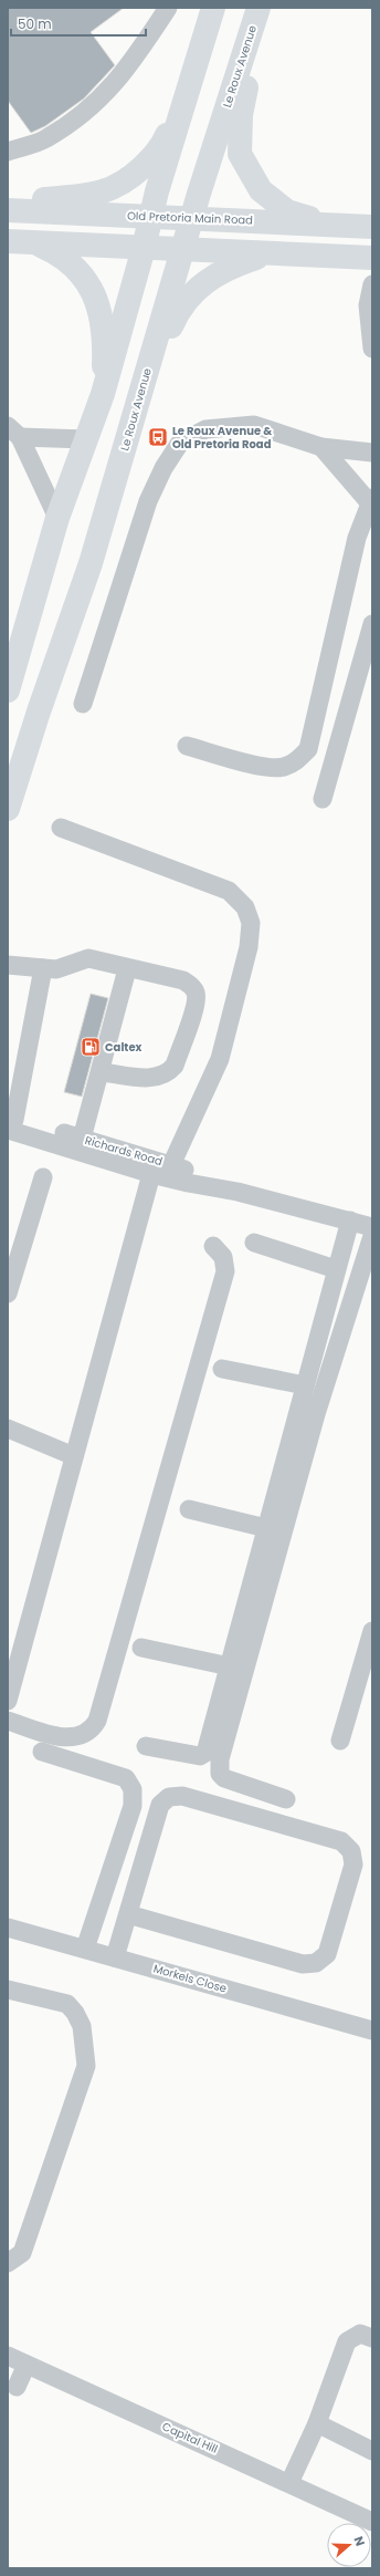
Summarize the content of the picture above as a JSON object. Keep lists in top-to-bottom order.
{
  "streets": {
    "main road": ["Le Roux Avenue", "Old Pretoria Main Road"],
    "street": ["Richards Road", "Morkels Close", "Capital Hill"]
  },
  "crossings": [
    ["Le Roux Avenue", "Old Pretoria Main Road"]
  ],
  "places": {
    "bus stop": ["Le Roux Avenue & Old Pretoria Road"],
    "fuel station": ["Caltex"]
  },
  "scale_bar": "50 m",
  "north": "right"
}
